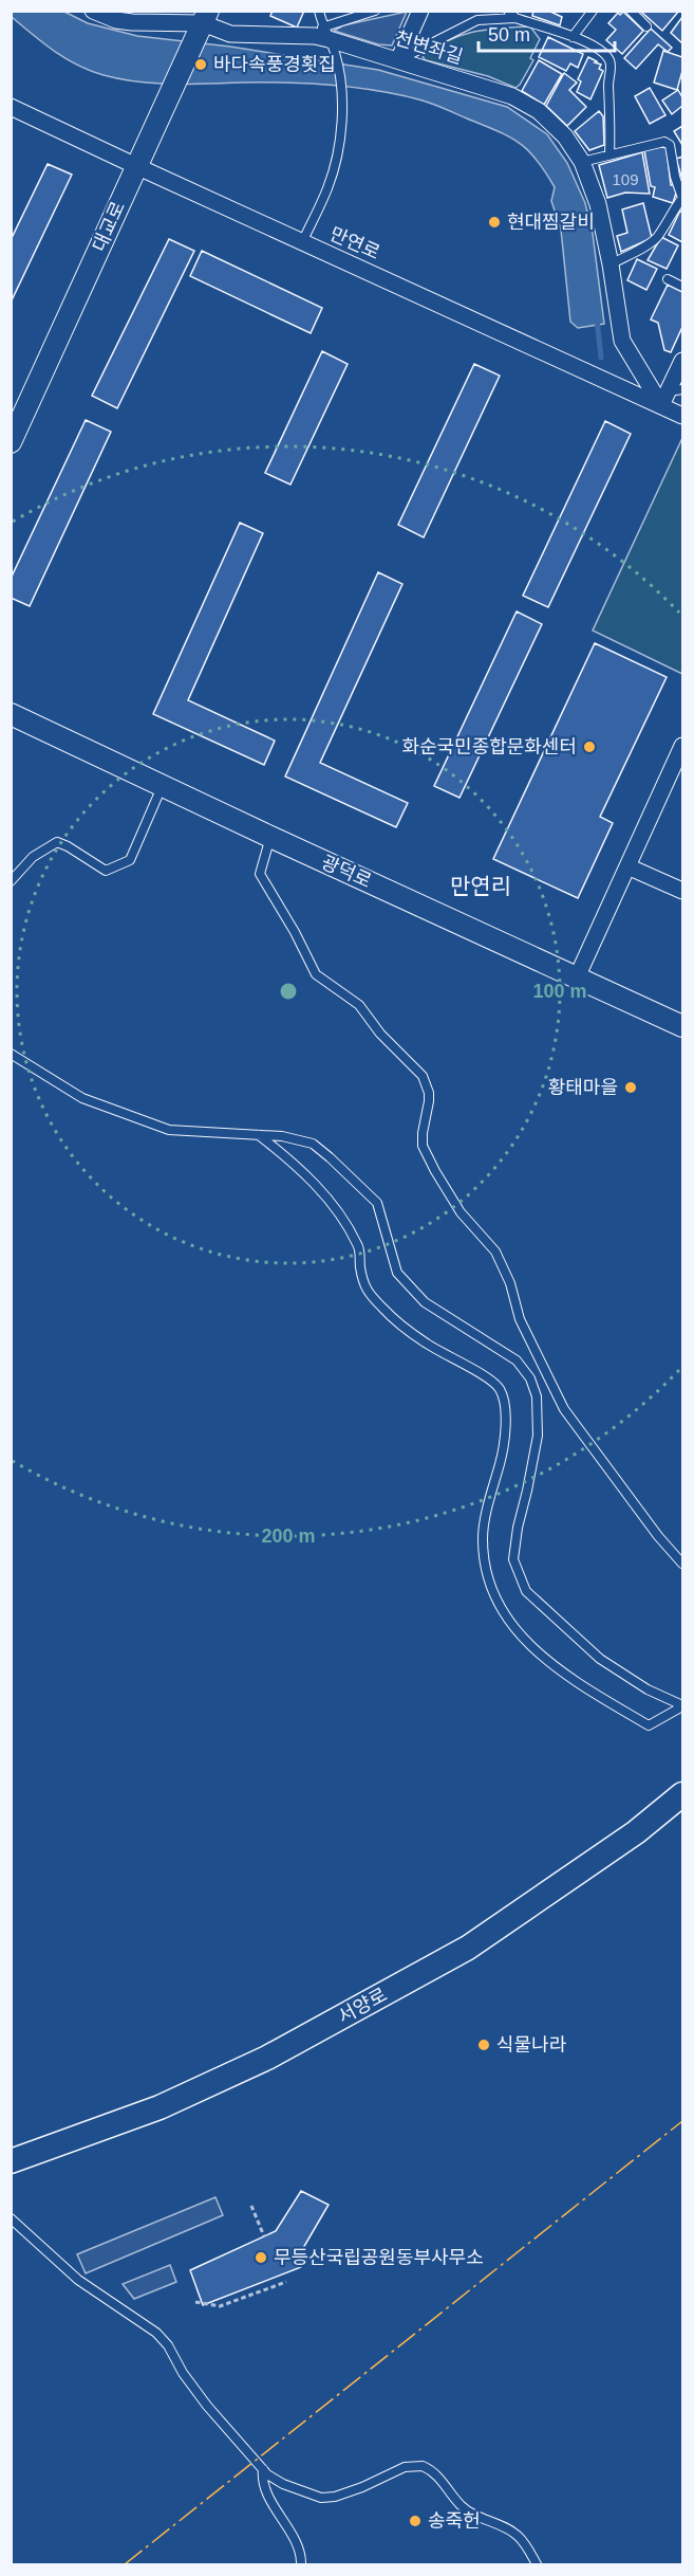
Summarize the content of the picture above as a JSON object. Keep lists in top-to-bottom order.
{
  "streets": {
    "main road": ["서양로"],
    "street": [
      "천변좌길",
      "대교로",
      "만연로",
      "광덕로"
    ]
  },
  "crossings": [
    ["천변좌길", "대교로"],
    ["천변좌길", "만연로"],
    ["대교로", "만연로"]
  ],
  "districts": ["만연리"],
  "places": [
    "바다속풍경횟집",
    "현대찜갈비",
    "화순국민종합문화센터",
    "황태마을",
    "식물나라",
    "무등산국립공원동부사무소",
    "송죽헌"
  ],
  "house_numbers": ["109"],
  "scale_bar": "50 m",
  "rings": ["100 m", "200 m"]
}
